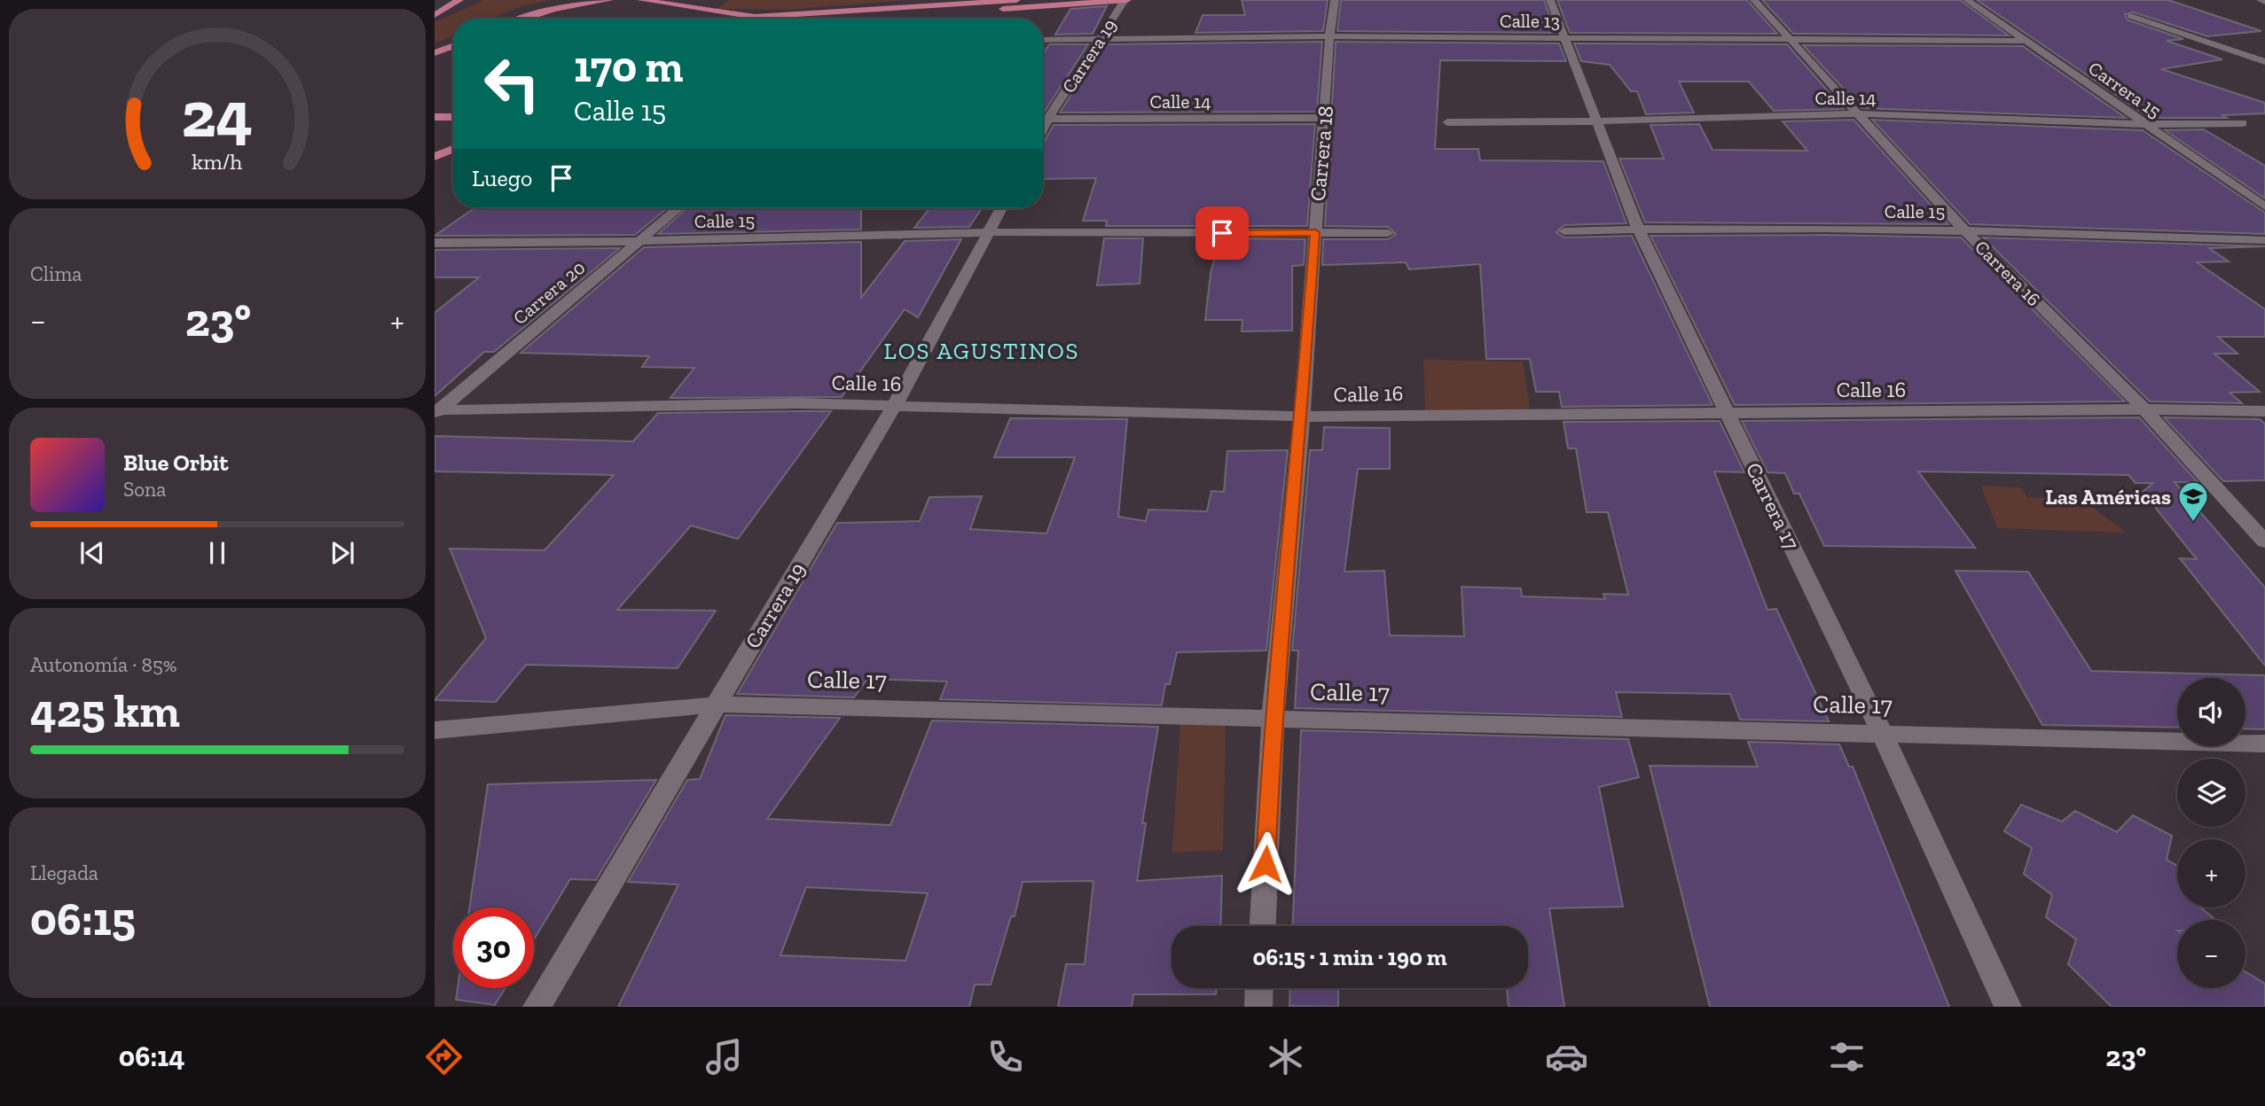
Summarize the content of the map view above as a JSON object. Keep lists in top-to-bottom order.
{
  "streets": {
    "street": [
      "Calle 13",
      "Carrera 19",
      "Carrera 15",
      "Calle 14",
      "Carrera 18",
      "Calle 15",
      "Carrera 16",
      "Carrera 20",
      "Calle 16",
      "Carrera 17",
      "Calle 17"
    ]
  },
  "crossings": [
    ["Calle 13", "Carrera 19"],
    ["Calle 13", "Carrera 15"],
    ["Calle 13", "Carrera 18"],
    ["Calle 13", "Carrera 16"],
    ["Calle 13", "Carrera 17"],
    ["Carrera 19", "Calle 14"],
    ["Carrera 19", "Calle 15"],
    ["Carrera 19", "Calle 16"],
    ["Carrera 19", "Calle 17"],
    ["Carrera 15", "Calle 14"],
    ["Calle 14", "Carrera 18"],
    ["Calle 14", "Carrera 16"],
    ["Calle 14", "Carrera 17"],
    ["Carrera 18", "Calle 15"],
    ["Carrera 18", "Calle 16"],
    ["Carrera 18", "Calle 17"],
    ["Calle 15", "Carrera 16"],
    ["Calle 15", "Carrera 20"],
    ["Calle 15", "Carrera 17"],
    ["Carrera 16", "Calle 16"],
    ["Carrera 20", "Calle 16"],
    ["Calle 16", "Carrera 17"],
    ["Carrera 17", "Calle 17"]
  ],
  "districts": ["LOS AGUSTINOS"],
  "places": {
    "school or university": ["Las Américas"]
  },
  "page": {
    "turn": ["170 m", "Calle 15"],
    "then": "Luego",
    "tile": [
      "Clima",
      ["Autonomía · 85%", "425 km"],
      ["Llegada", "06:15"]
    ],
    "heat": ["−", "23°", "+"],
    "song": ["Blue Orbit", "Sona"],
    "map_buttons": ["+", "−"],
    "limit": "30",
    "trip": "06:15 · 1 min · 190 m",
    "tabs": ["06:14", "23°"],
    "gauge": ["24", "km/h"]
  }
}
